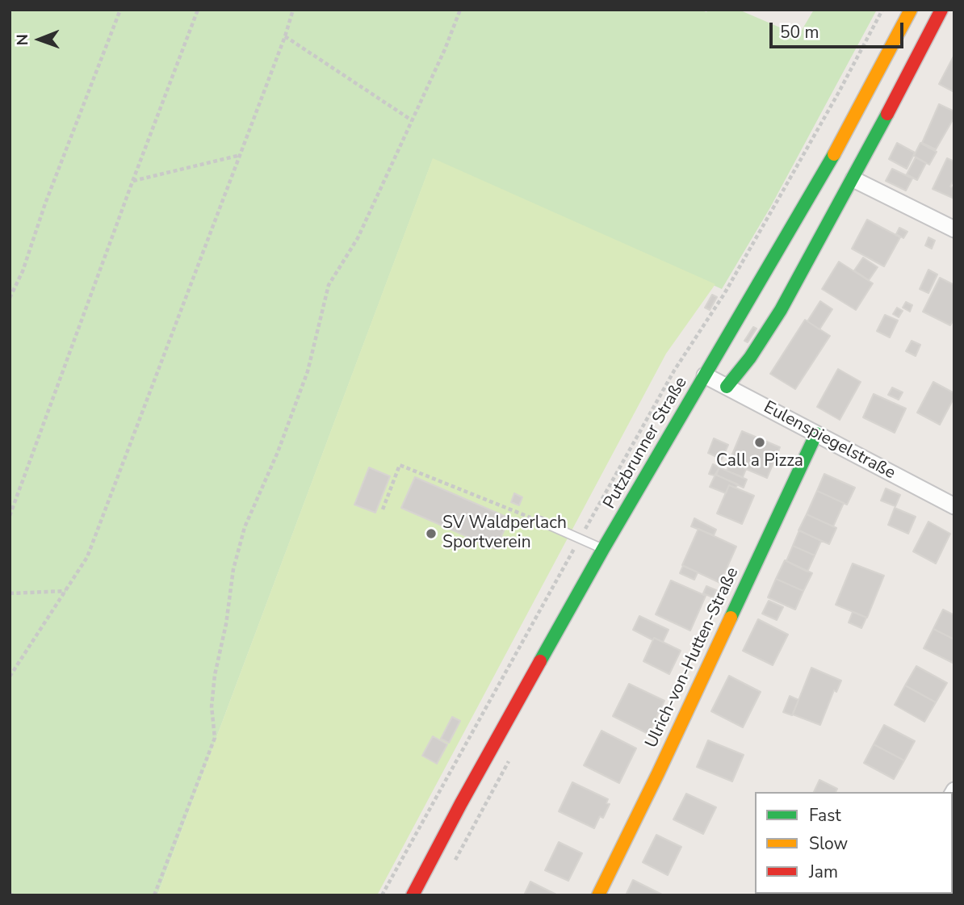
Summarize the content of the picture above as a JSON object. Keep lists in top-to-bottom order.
{
  "streets": {
    "main road": ["Putzbrunner Straße", "Ulrich-von-Hutten-Straße"],
    "street": ["Eulenspiegelstraße"]
  },
  "crossings": [
    ["Eulenspiegelstraße", "Putzbrunner Straße"],
    ["Eulenspiegelstraße", "Ulrich-von-Hutten-Straße"]
  ],
  "places": ["Call a Pizza", "SV Waldperlach Sportverein"],
  "legend": ["Fast", "Slow", "Jam"],
  "scale_bar": "50 m",
  "north": "left"
}
